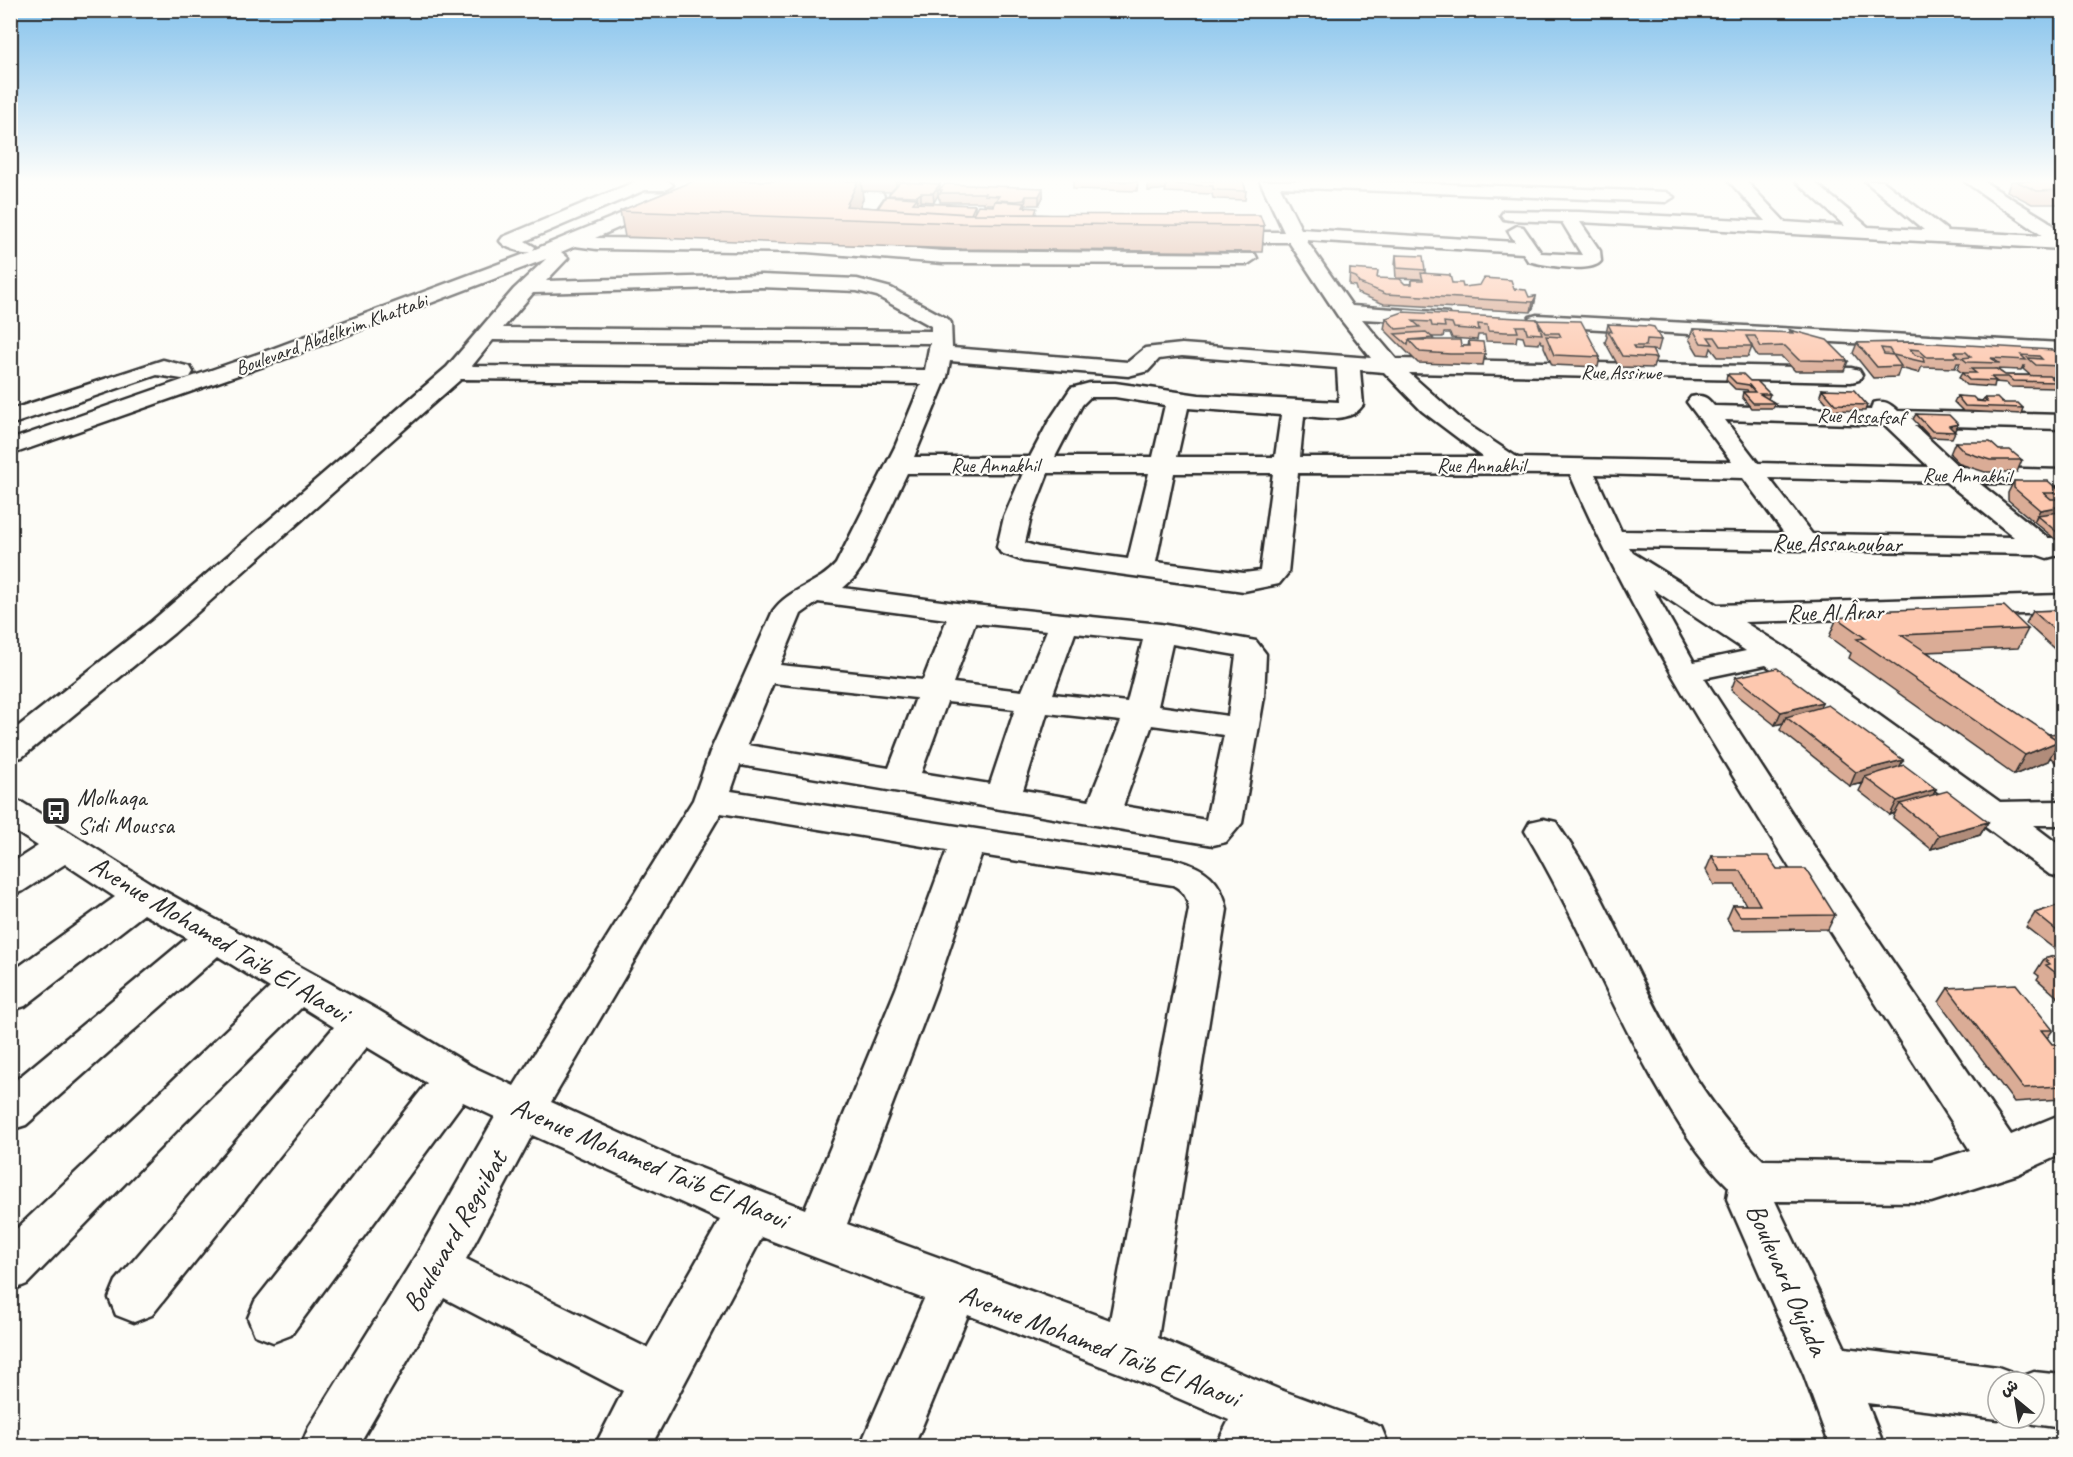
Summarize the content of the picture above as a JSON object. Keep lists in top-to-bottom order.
{
  "streets": {
    "street": [
      "Boulevard Abdelkrim Khattabi",
      "Rue Assirwe",
      "Rue Assafsaf",
      "Rue Annakhil",
      "Rue Assanoubar",
      "Rue Al Ârar",
      "Avenue Mohamed Taïb El Alaoui",
      "Boulevard Reguibat",
      "Boulevard Oujada"
    ]
  },
  "crossings": [
    ["Rue Assirwe", "Boulevard Reguibat"],
    ["Rue Annakhil", "Boulevard Reguibat"],
    ["Avenue Mohamed Taïb El Alaoui", "Boulevard Reguibat"]
  ],
  "places": {
    "bus stop": ["Molhaqa Sidi Moussa"]
  },
  "north": "top left"
}
